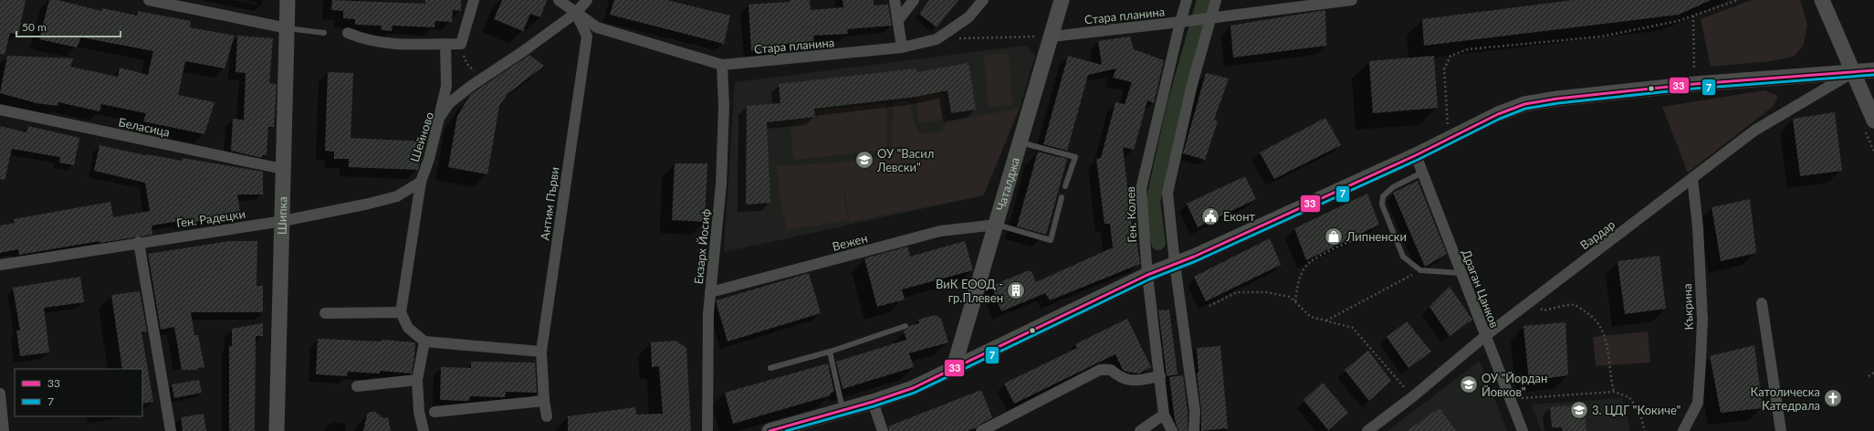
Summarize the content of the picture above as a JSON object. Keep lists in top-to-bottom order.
{
  "streets": {
    "street": [
      "Стара планина",
      "Беласица",
      "Шейново",
      "Чаталджа",
      "Антим Първи",
      "Ген. Колев",
      "Шипка",
      "Ген. Радецки",
      "Вардар",
      "Вежен",
      "Екзарх Йосиф",
      "Драган Цанков",
      "Къкрина"
    ]
  },
  "crossings": [
    ["Стара планина", "Шейново"],
    ["Стара планина", "Чаталджа"],
    ["Стара планина", "Антим Първи"],
    ["Стара планина", "Ген. Колев"],
    ["Стара планина", "Екзарх Йосиф"],
    ["Беласица", "Шипка"],
    ["Шейново", "Антим Първи"],
    ["Шейново", "Ген. Радецки"],
    ["Чаталджа", "Вежен"],
    ["Шипка", "Ген. Радецки"],
    ["Вардар", "Драган Цанков"],
    ["Вардар", "Къкрина"],
    ["Вежен", "Екзарх Йосиф"]
  ],
  "places": {
    "school or university": ["ОУ \"Васил Левски\"", "ОУ \"Йордан Йовков\"", "3. ЦДГ \"Кокиче\""],
    "public building": ["Еконт"],
    "shop": ["Липненски"],
    "building": ["ВиК ЕООД - гр.Плевен"],
    "church": ["Католическа Катедрала"]
  },
  "lines": ["transit line 33", "transit line 7"],
  "legend": ["33", "7"],
  "scale_bar": "50 m"
}
